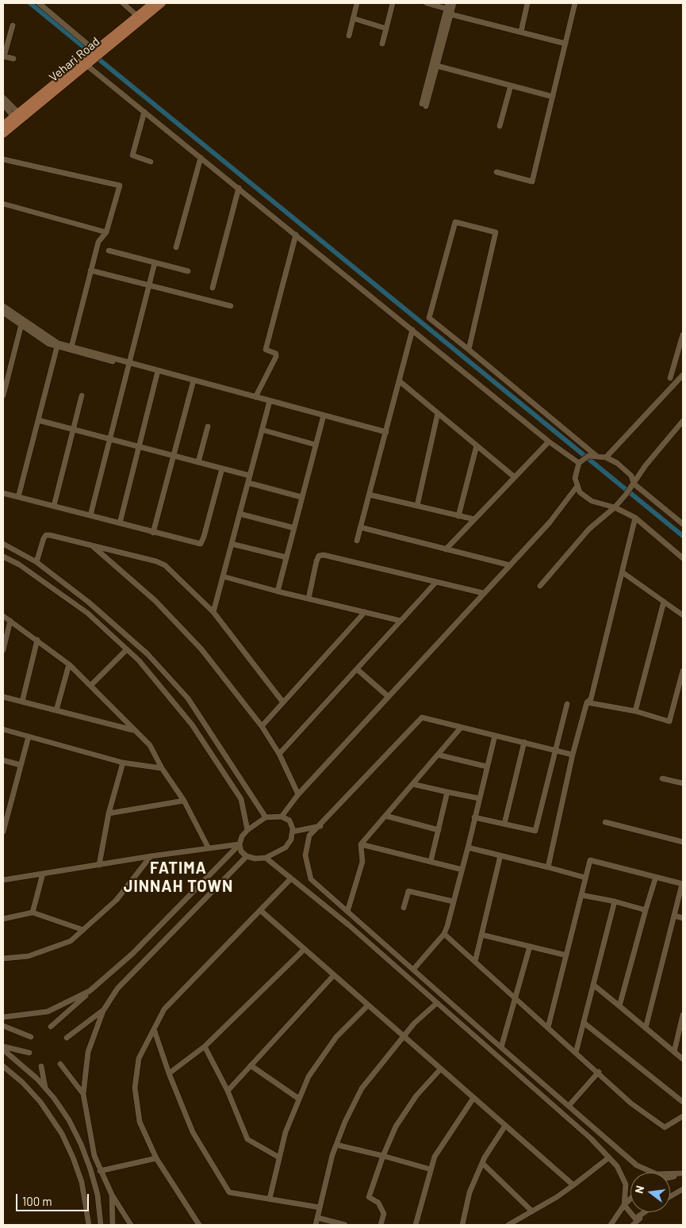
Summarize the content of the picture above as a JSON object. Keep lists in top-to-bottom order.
{
  "streets": {
    "main road": ["Vehari Road"]
  },
  "districts": ["FATIMA JINNAH TOWN"],
  "scale_bar": "100 m",
  "north": "left"
}
